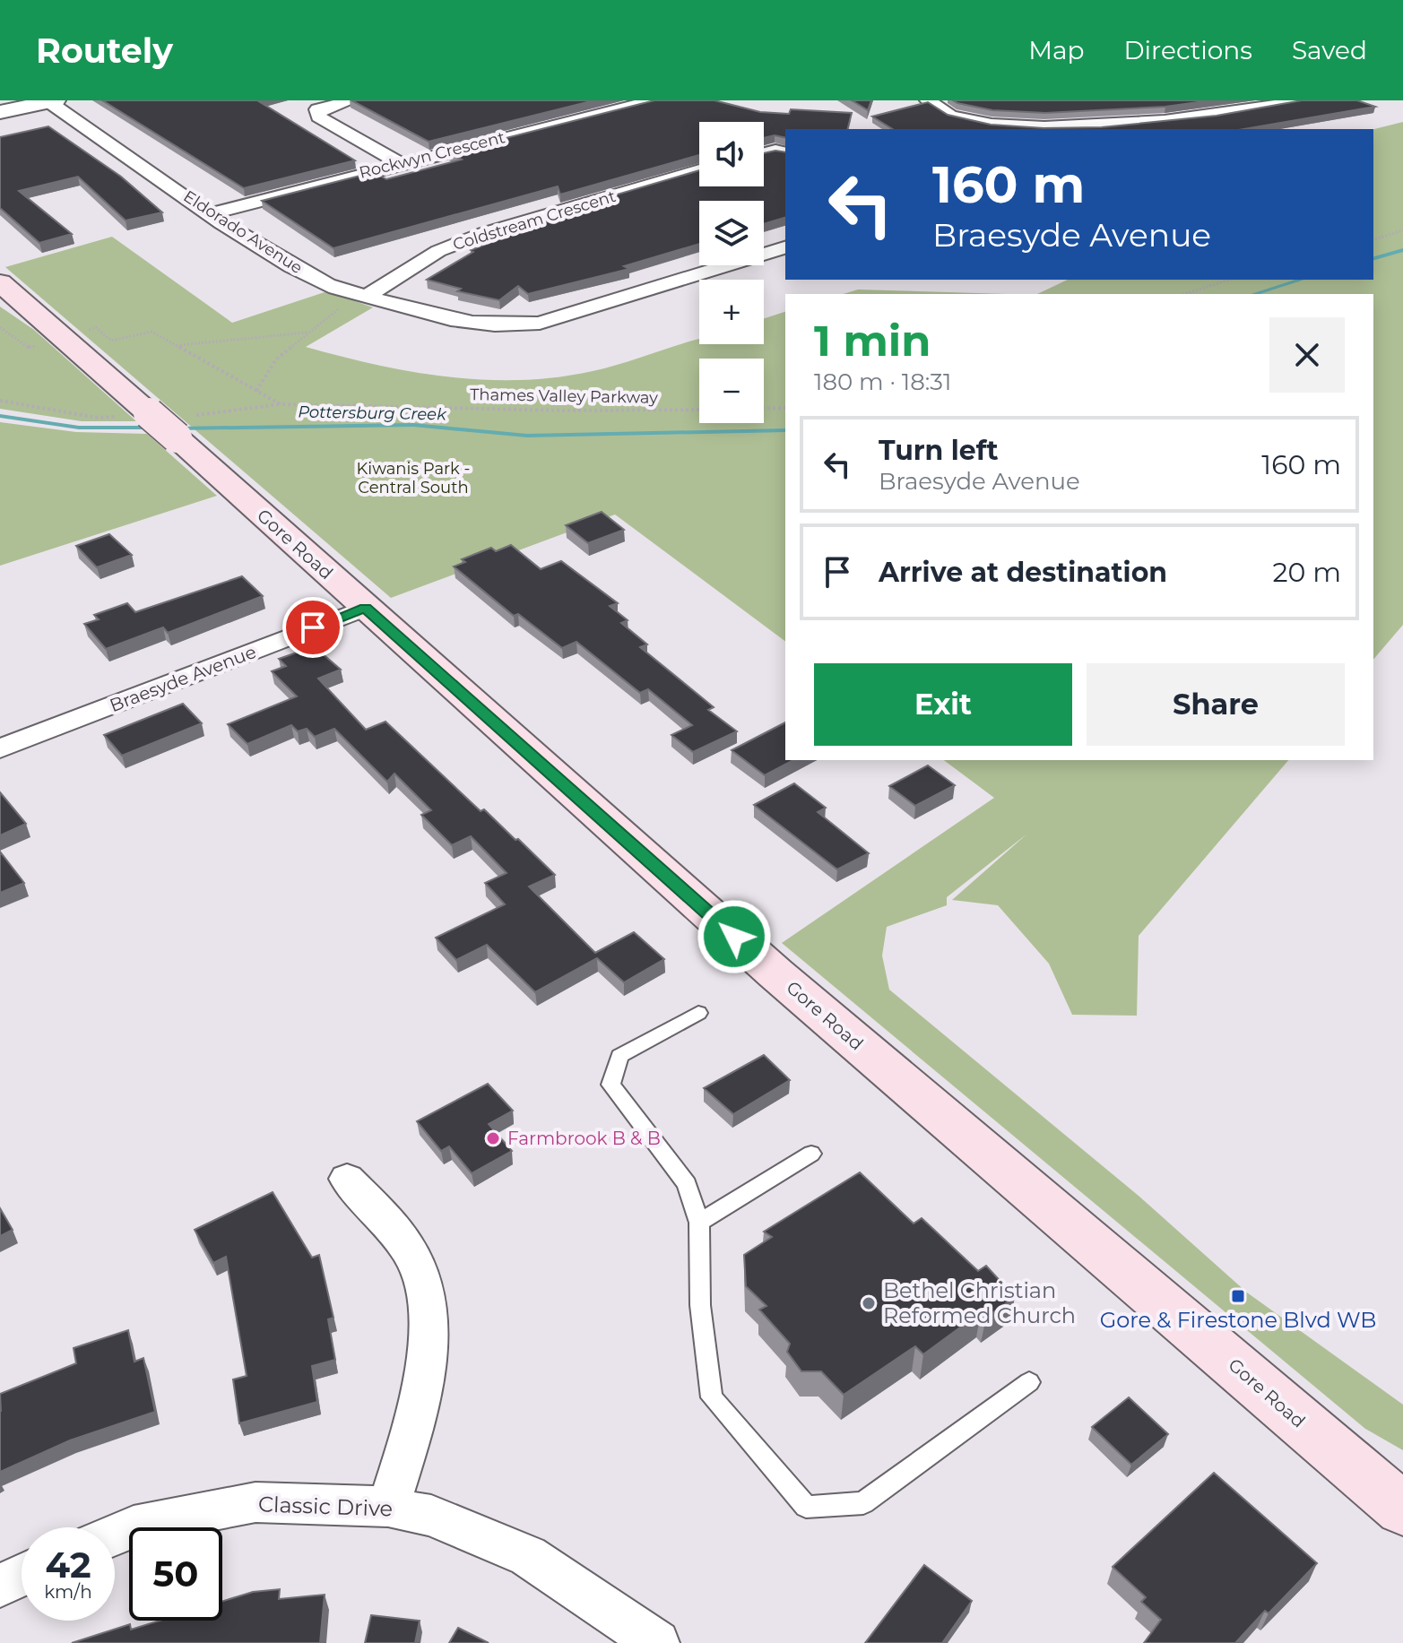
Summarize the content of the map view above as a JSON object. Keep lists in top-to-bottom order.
{
  "streets": {
    "main road": ["Gore Road"],
    "street": [
      "Rockwyn Crescent",
      "Coldstream Crescent",
      "Eldorado Avenue",
      "Braesyde Avenue",
      "Classic Drive"
    ],
    "path": ["Thames Valley Parkway"]
  },
  "crossings": [
    ["Rockwyn Crescent", "Eldorado Avenue"],
    ["Coldstream Crescent", "Eldorado Avenue"],
    ["Gore Road", "Braesyde Avenue"]
  ],
  "water": ["Pottersburg Creek"],
  "parks": ["Kiwanis Park - Central South"],
  "places": {
    "other": ["Farmbrook B & B", "Bethel Christian Reformed Church"],
    "transit": ["Gore & Firestone Blvd WB"]
  },
  "page": {
    "header": "Routely",
    "nav": ["Map", "Directions", "Saved"],
    "map_buttons": ["+", "−"],
    "turn": ["160 m", "Braesyde Avenue"],
    "heading": ["1 min", "180 m · 18:31"],
    "list": [
      {
        "name": "Turn left",
        "note": "Braesyde Avenue",
        "value": "160 m"
      },
      {
        "name": "Arrive at destination",
        "value": "20 m"
      }
    ],
    "buttons": ["Exit", "Share"],
    "speed": "42 km/h",
    "limit": "50"
  }
}
